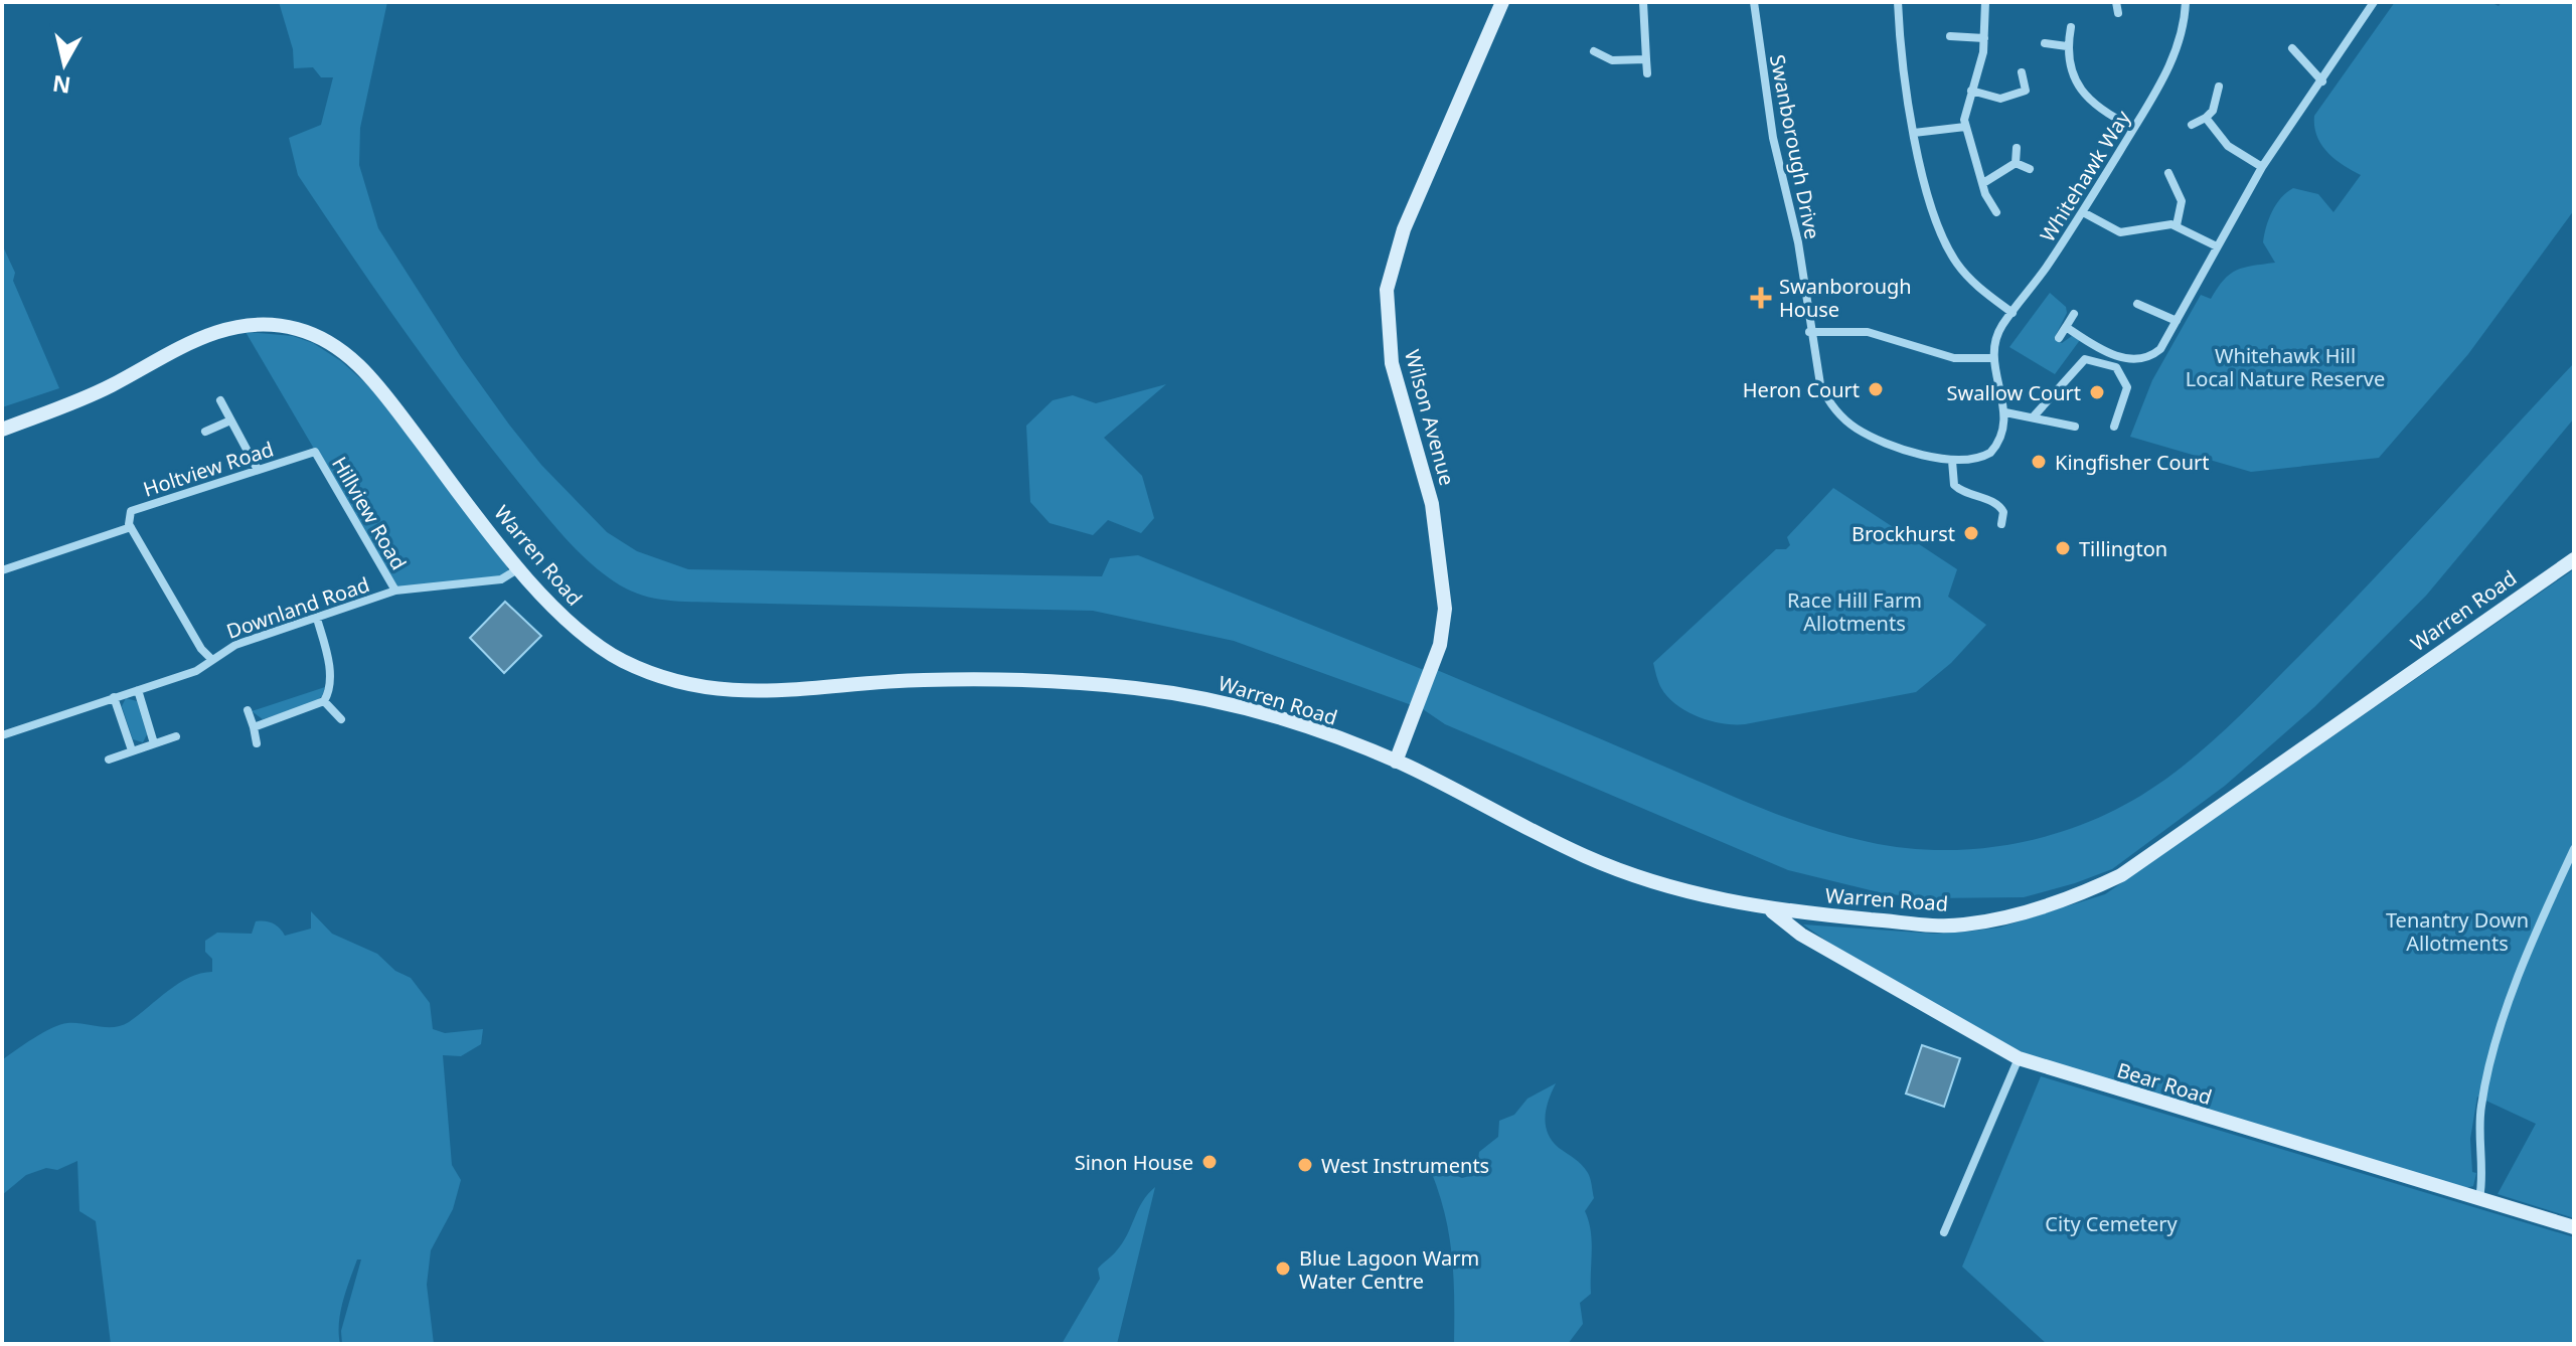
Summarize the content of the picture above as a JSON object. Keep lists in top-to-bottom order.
{
  "streets": {
    "street": [
      "Swanborough Drive",
      "Whitehawk Way",
      "Wilson Avenue",
      "Holtview Road",
      "Hillview Road",
      "Warren Road",
      "Downland Road",
      "Bear Road"
    ]
  },
  "crossings": [
    ["Wilson Avenue", "Warren Road"],
    ["Holtview Road", "Hillview Road"],
    ["Hillview Road", "Downland Road"],
    ["Warren Road", "Downland Road"],
    ["Warren Road", "Bear Road"]
  ],
  "parks": [
    "Whitehawk Hill Local Nature Reserve",
    "Race Hill Farm Allotments",
    "Tenantry Down Allotments",
    "City Cemetery"
  ],
  "places": {
    "health": ["Swanborough House"],
    "other": [
      "Heron Court",
      "Swallow Court",
      "Kingfisher Court",
      "Brockhurst",
      "Tillington",
      "Sinon House",
      "West Instruments",
      "Blue Lagoon Warm Water Centre"
    ]
  },
  "north": "bottom"
}
